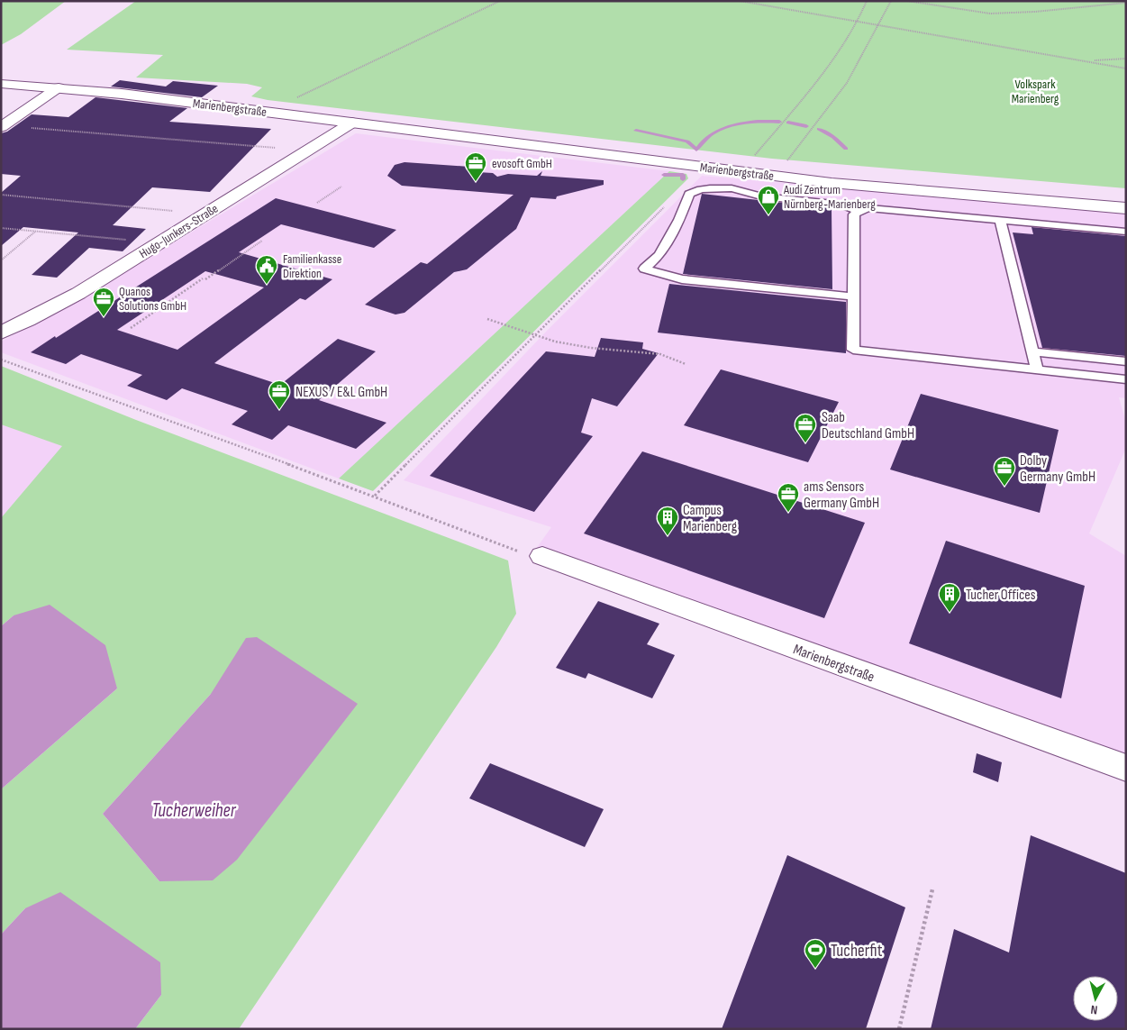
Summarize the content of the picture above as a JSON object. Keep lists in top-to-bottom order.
{
  "streets": {
    "main road": ["Marienbergstraße", "Hugo-Junkers-Straße"]
  },
  "crossings": [
    ["Marienbergstraße", "Hugo-Junkers-Straße"]
  ],
  "water": ["Tucherweiher"],
  "parks": ["Volkspark Marienberg"],
  "places": {
    "office": [
      "evosoft GmbH",
      "Quanos Solutions GmbH",
      "NEXUS / E&L GmbH",
      "Saab Deutschland GmbH",
      "Dolby Germany GmbH",
      "ams Sensors Germany GmbH"
    ],
    "shop": ["Audi Zentrum Nürnberg-Marienberg"],
    "public building": ["Familienkasse Direktion"],
    "building": ["Campus Marienberg", "Tucher Offices"],
    "sports": ["Tucherfit"]
  },
  "north": "bottom"
}
